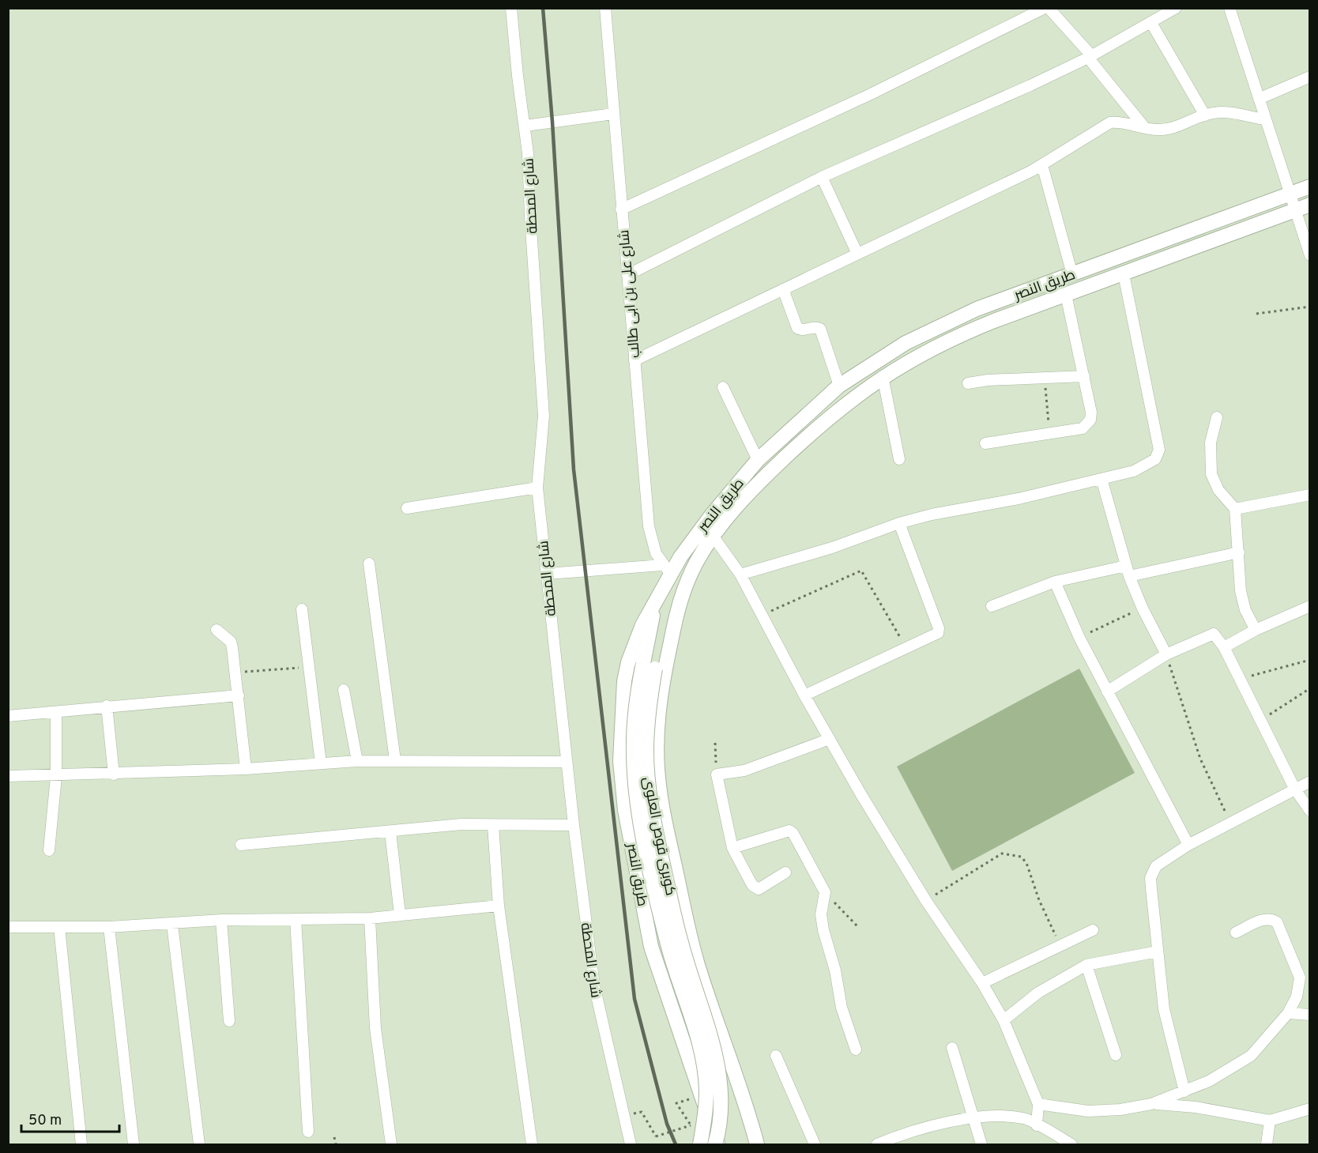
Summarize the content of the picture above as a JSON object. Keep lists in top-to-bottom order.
{
  "streets": {
    "street": [
      "شارع المحطة",
      "طريق النصر",
      "شارع على بن ابى طالب",
      "كوبرى قوص العلوى"
    ]
  },
  "crossings": [
    ["طريق النصر", "شارع على بن ابى طالب"],
    ["طريق النصر", "كوبرى قوص العلوى"]
  ],
  "scale_bar": "50 m"
}
